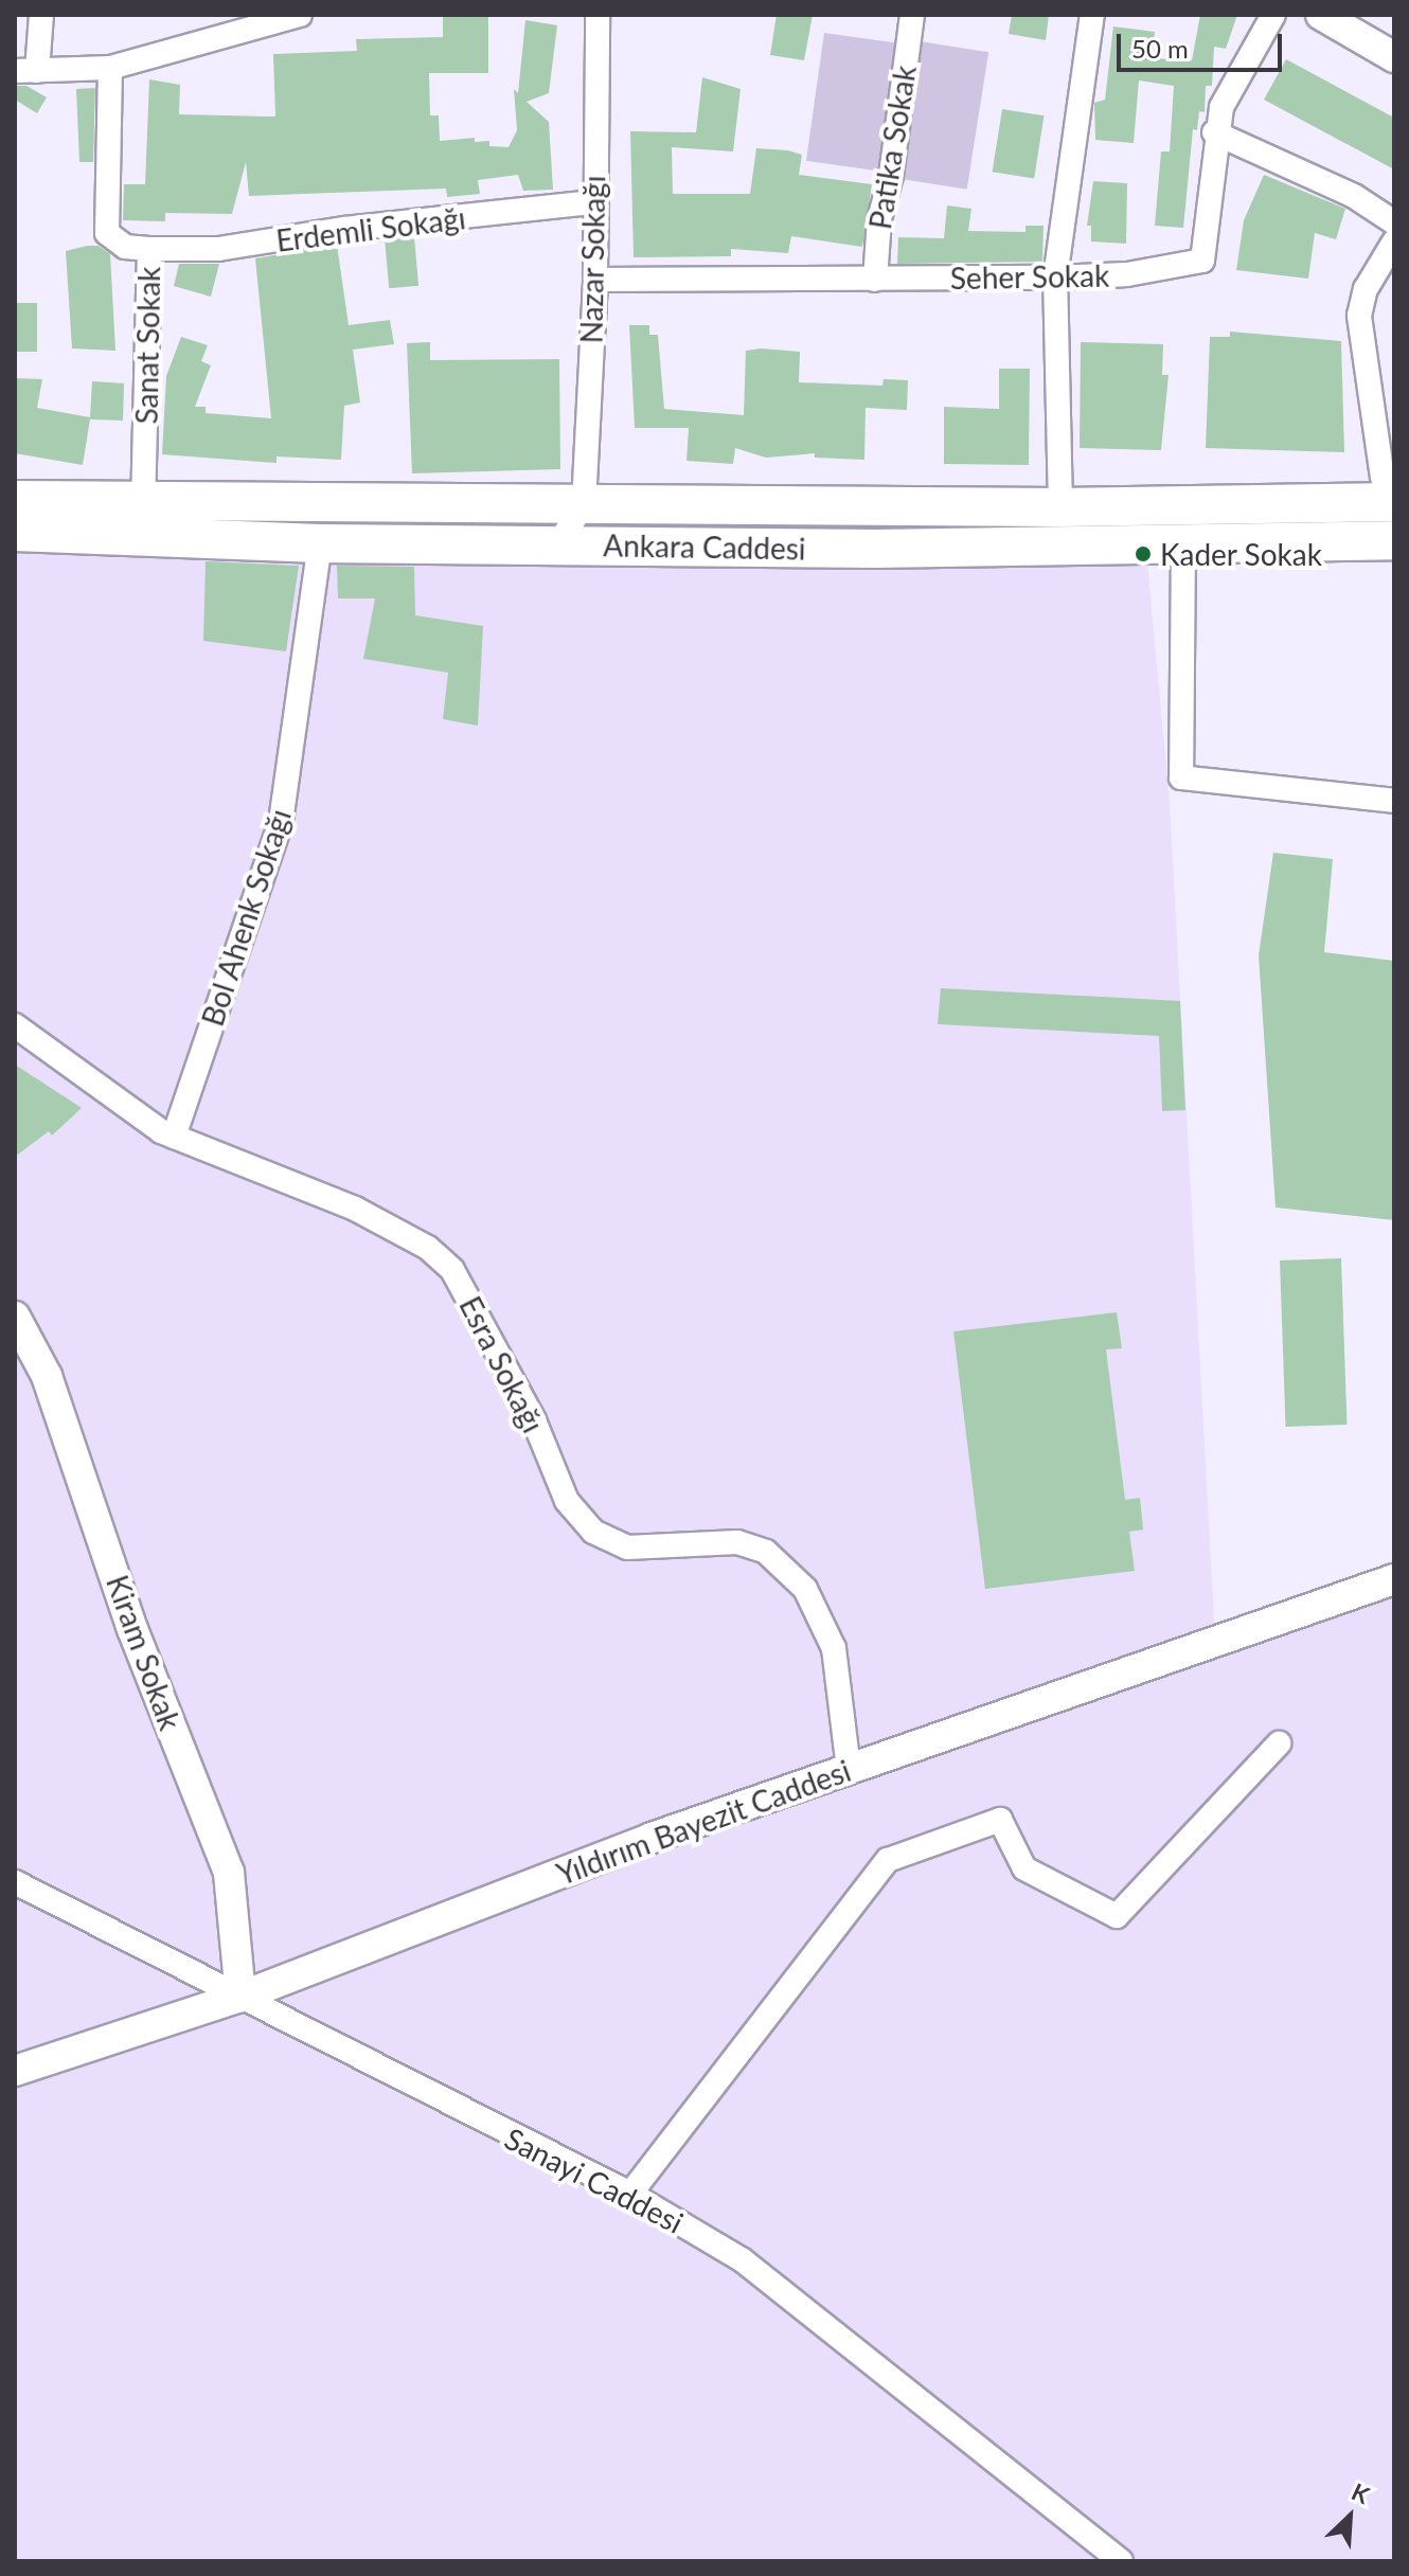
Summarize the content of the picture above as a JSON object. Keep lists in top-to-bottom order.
{
  "streets": {
    "main road": ["Ankara Caddesi"],
    "street": [
      "Patika Sokak",
      "Erdemli Sokağı",
      "Nazar Sokağı",
      "Seher Sokak",
      "Sanat Sokak",
      "Bol Ahenk Sokağı",
      "Esra Sokağı",
      "Kiram Sokak",
      "Yıldırım Bayezit Caddesi",
      "Sanayi Caddesi"
    ]
  },
  "crossings": [
    ["Patika Sokak", "Seher Sokak"],
    ["Erdemli Sokağı", "Nazar Sokağı"],
    ["Erdemli Sokağı", "Sanat Sokak"],
    ["Nazar Sokağı", "Seher Sokak"],
    ["Nazar Sokağı", "Ankara Caddesi"],
    ["Sanat Sokak", "Ankara Caddesi"],
    ["Ankara Caddesi", "Bol Ahenk Sokağı"],
    ["Bol Ahenk Sokağı", "Esra Sokağı"],
    ["Esra Sokağı", "Yıldırım Bayezit Caddesi"],
    ["Kiram Sokak", "Yıldırım Bayezit Caddesi"],
    ["Kiram Sokak", "Sanayi Caddesi"],
    ["Yıldırım Bayezit Caddesi", "Sanayi Caddesi"]
  ],
  "places": ["Kader Sokak"],
  "scale_bar": "50 m",
  "north": "top right"
}
